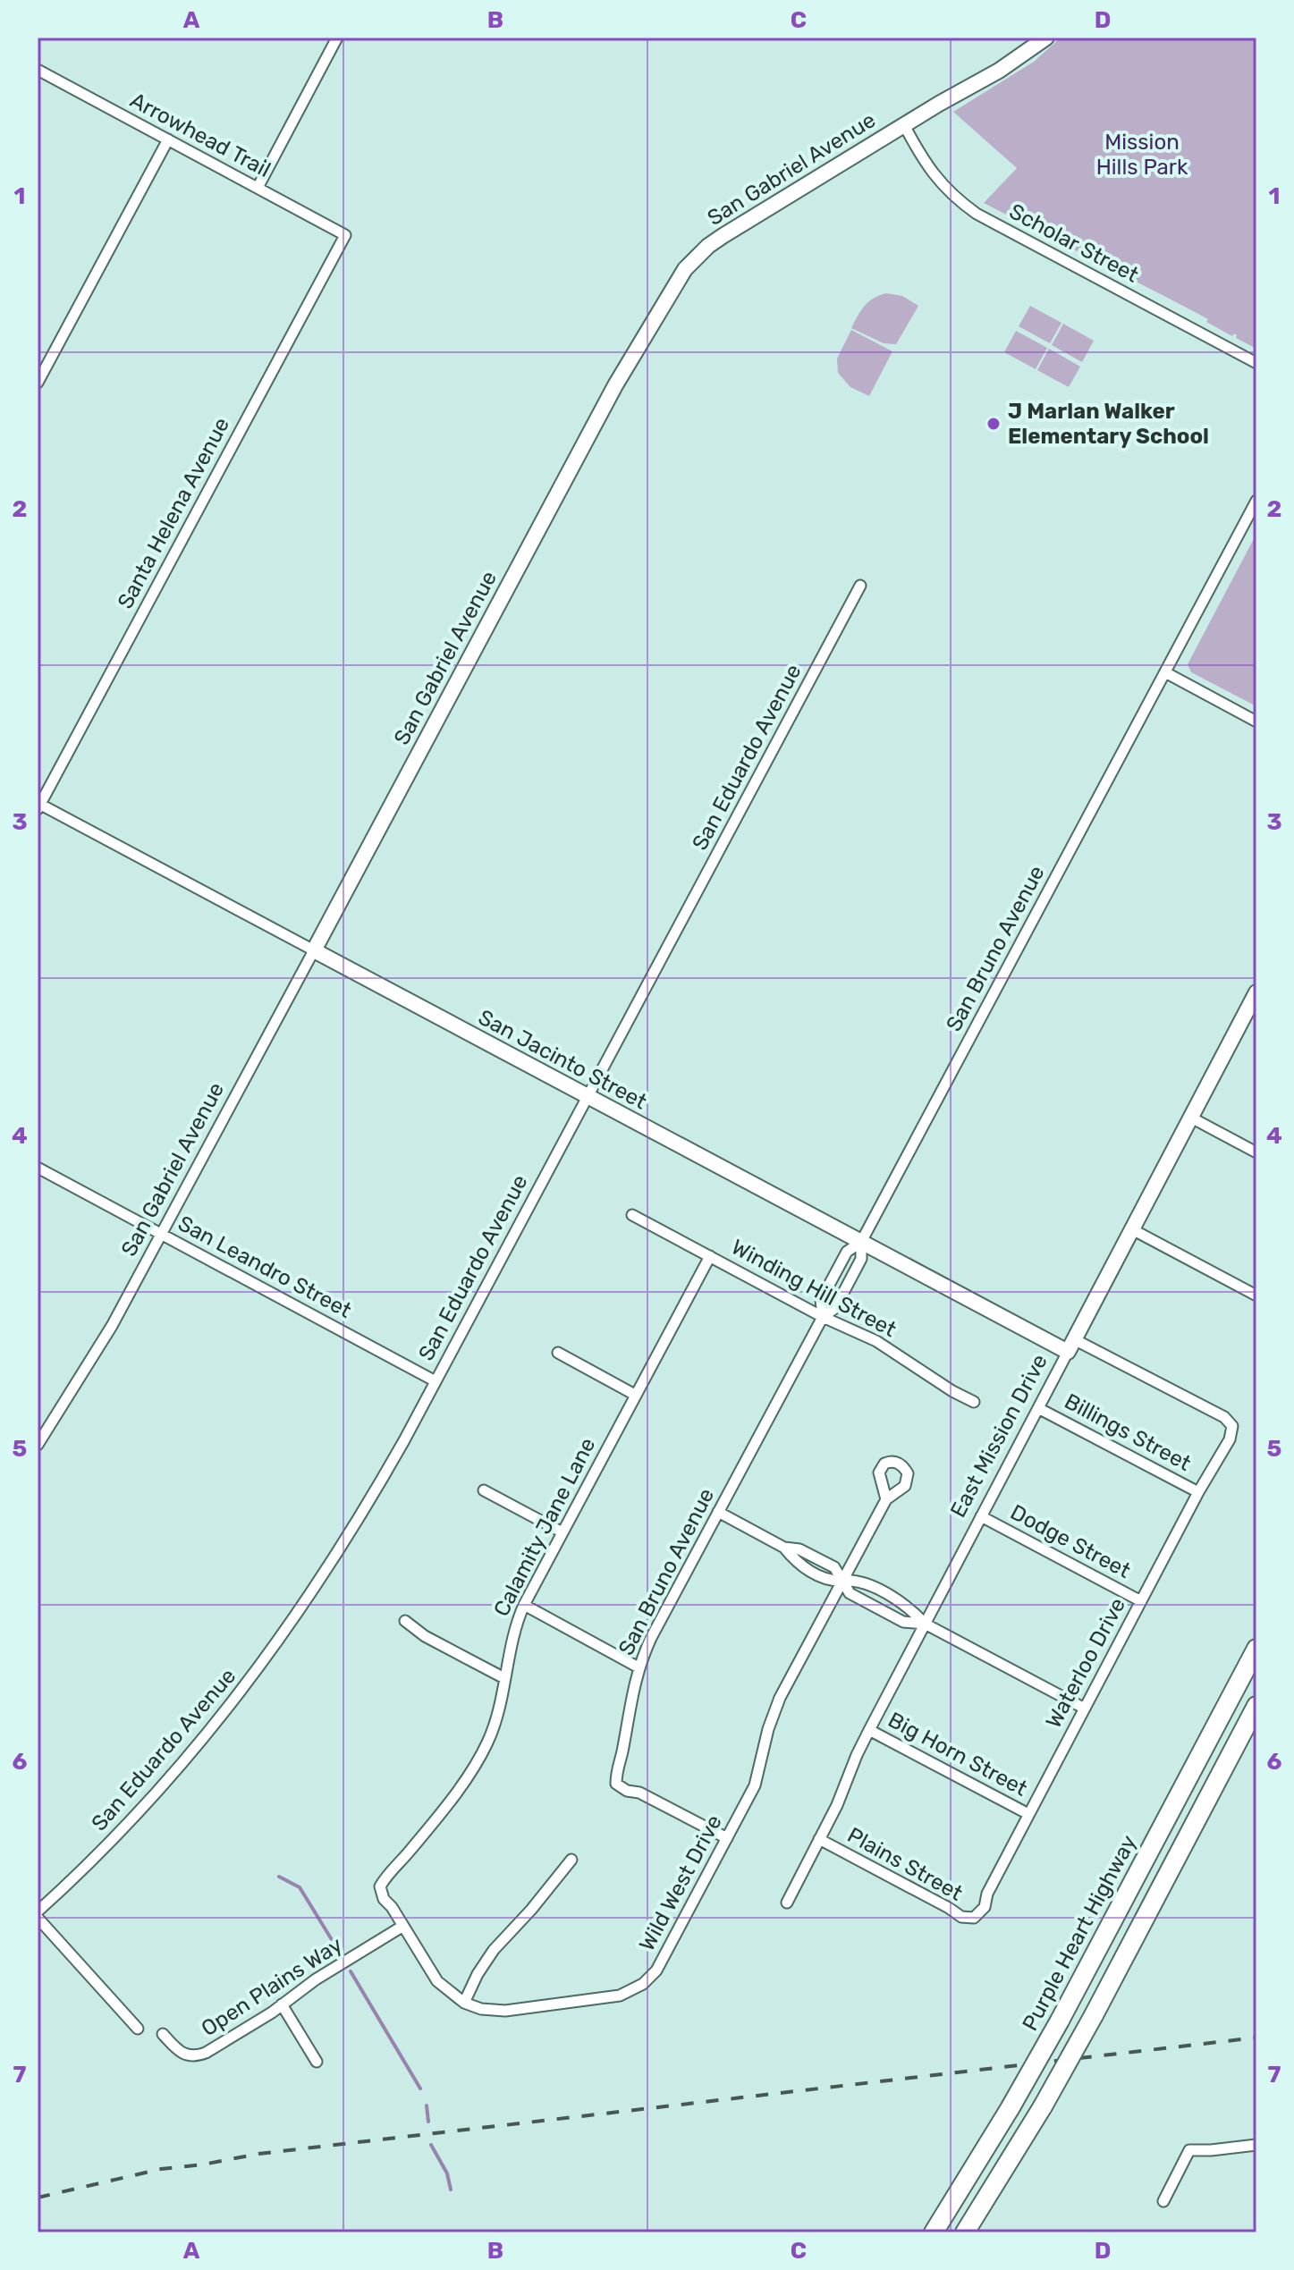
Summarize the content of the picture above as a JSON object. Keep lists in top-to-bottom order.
{
  "streets": {
    "highway": ["Purple Heart Highway"],
    "street": [
      "Arrowhead Trail",
      "San Gabriel Avenue",
      "Scholar Street",
      "Santa Helena Avenue",
      "San Eduardo Avenue",
      "San Bruno Avenue",
      "San Jacinto Street",
      "San Leandro Street",
      "Winding Hill Street",
      "Billings Street",
      "East Mission Drive",
      "Calamity Jane Lane",
      "Dodge Street",
      "Waterloo Drive",
      "Big Horn Street",
      "Plains Street",
      "Wild West Drive",
      "Open Plains Way"
    ]
  },
  "crossings": [
    ["Arrowhead Trail", "Santa Helena Avenue"],
    ["San Gabriel Avenue", "Scholar Street"],
    ["San Gabriel Avenue", "San Jacinto Street"],
    ["San Gabriel Avenue", "San Leandro Street"],
    ["Santa Helena Avenue", "San Jacinto Street"],
    ["San Eduardo Avenue", "San Jacinto Street"],
    ["San Eduardo Avenue", "San Leandro Street"],
    ["San Bruno Avenue", "San Jacinto Street"],
    ["San Bruno Avenue", "Winding Hill Street"],
    ["San Bruno Avenue", "Wild West Drive"],
    ["San Jacinto Street", "East Mission Drive"],
    ["San Jacinto Street", "Waterloo Drive"],
    ["Winding Hill Street", "Calamity Jane Lane"],
    ["Billings Street", "East Mission Drive"],
    ["Billings Street", "Waterloo Drive"],
    ["East Mission Drive", "Dodge Street"],
    ["East Mission Drive", "Big Horn Street"],
    ["East Mission Drive", "Plains Street"],
    ["Calamity Jane Lane", "Wild West Drive"],
    ["Dodge Street", "Waterloo Drive"],
    ["Waterloo Drive", "Big Horn Street"],
    ["Waterloo Drive", "Plains Street"],
    ["Wild West Drive", "Open Plains Way"]
  ],
  "parks": ["Mission Hills Park"],
  "places": ["J Marlan Walker Elementary School"],
  "grid": {
    "columns": [
      "A",
      "B",
      "C",
      "D"
    ],
    "rows": [
      "1",
      "2",
      "3",
      "4",
      "5",
      "6",
      "7"
    ]
  }
}
